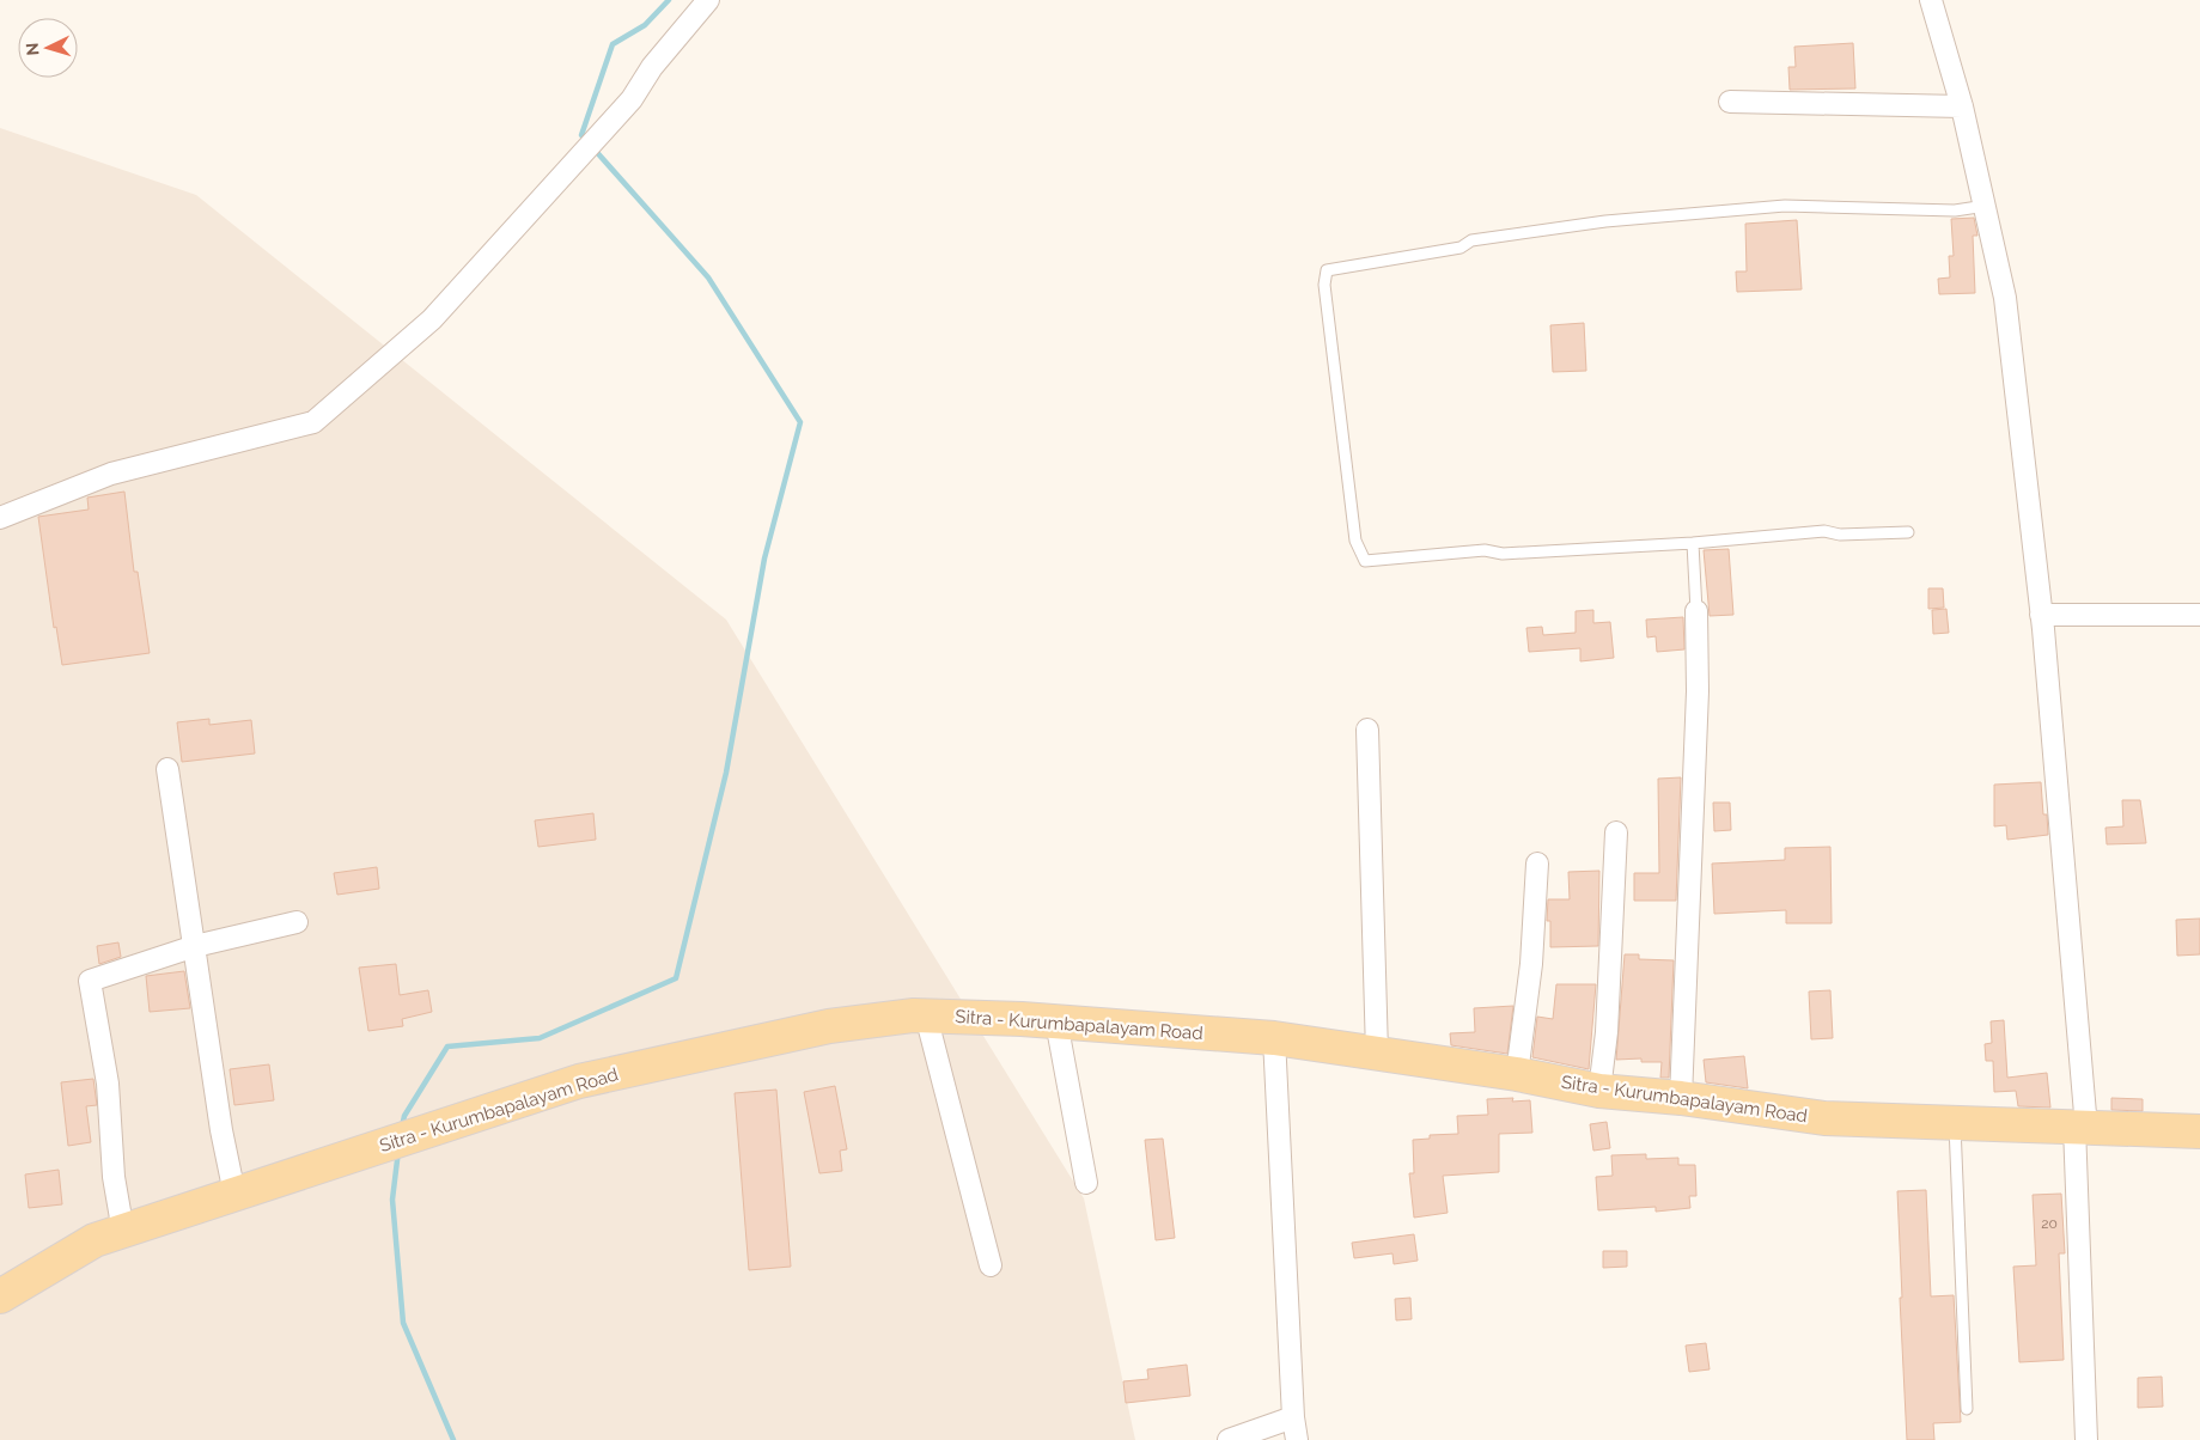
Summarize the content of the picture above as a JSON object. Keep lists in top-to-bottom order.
{
  "streets": {
    "main road": ["Sitra - Kurumbapalayam Road"]
  },
  "house_numbers": ["20"],
  "north": "left"
}
